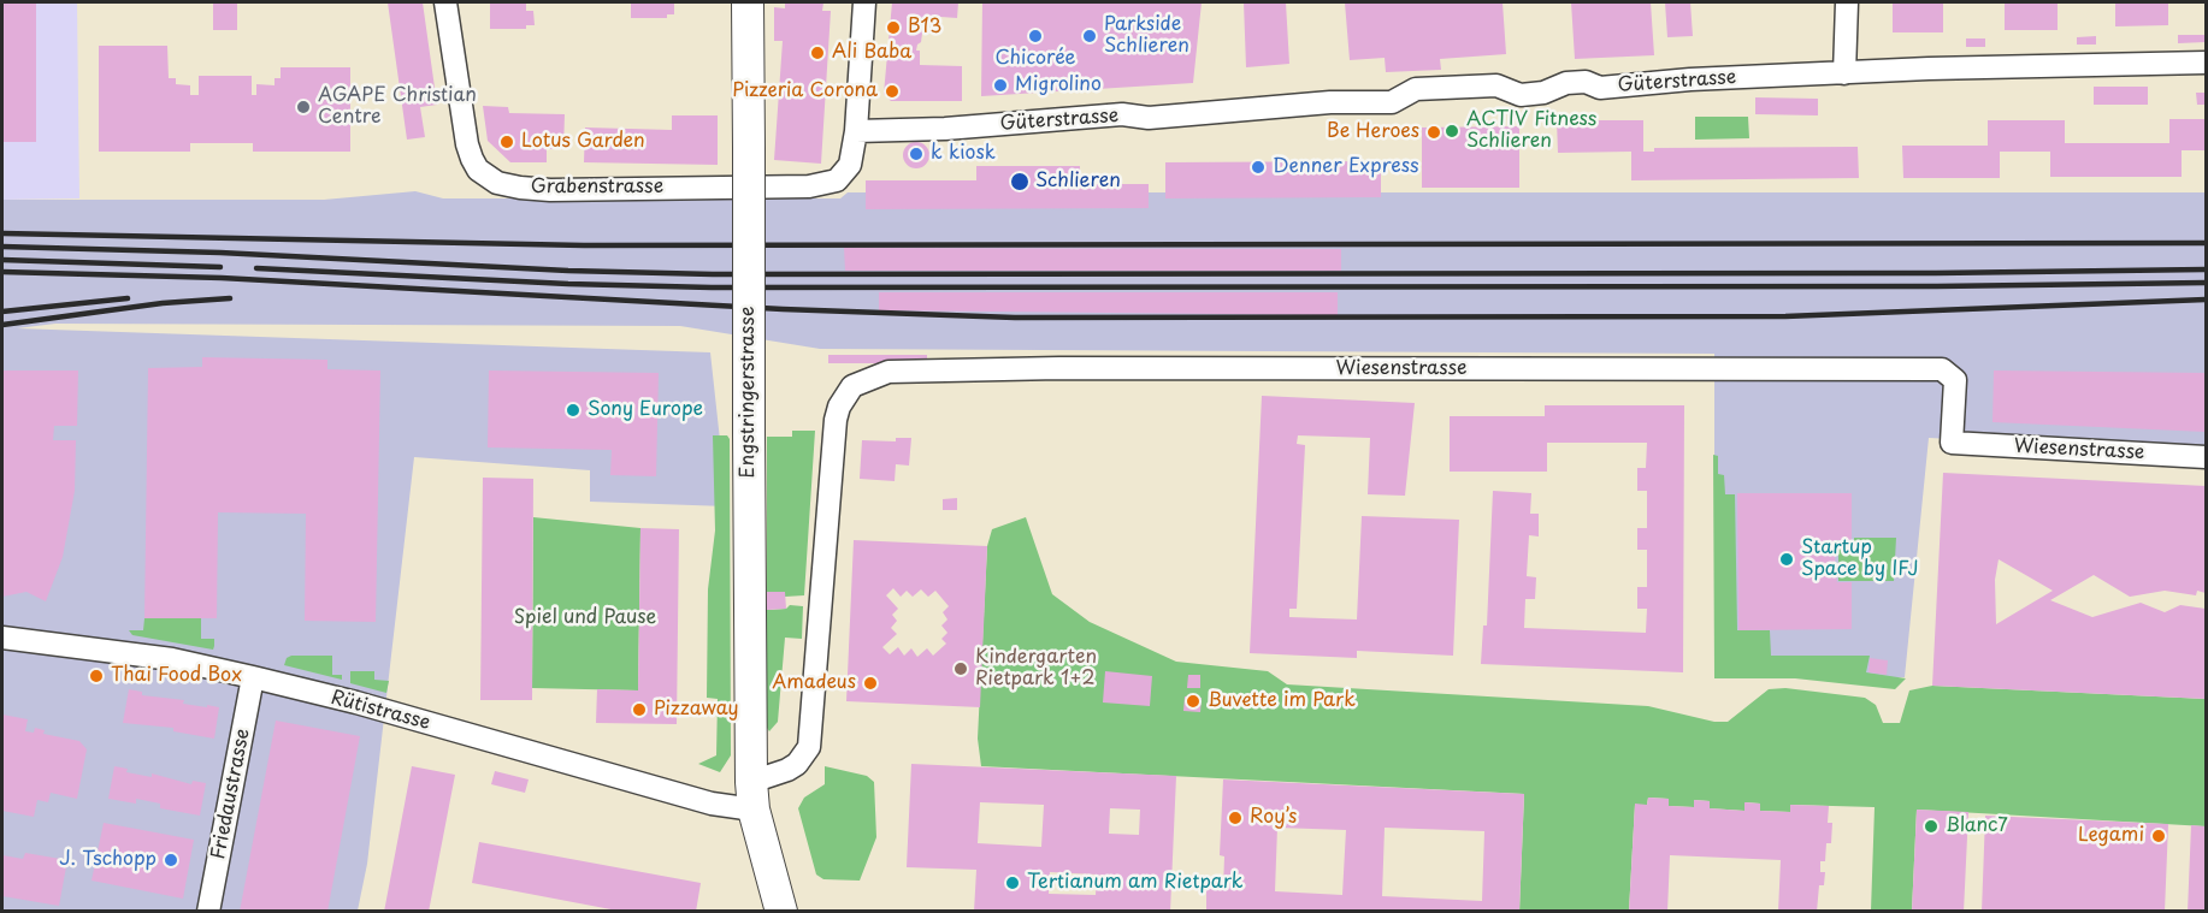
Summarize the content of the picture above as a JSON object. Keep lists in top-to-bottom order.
{
  "streets": {
    "main road": ["Engstringerstrasse"],
    "street": [
      "Güterstrasse",
      "Grabenstrasse",
      "Wiesenstrasse",
      "Rütistrasse",
      "Friedaustrasse"
    ]
  },
  "crossings": [
    ["Güterstrasse", "Grabenstrasse"],
    ["Wiesenstrasse", "Engstringerstrasse"],
    ["Wiesenstrasse", "Rütistrasse"],
    ["Engstringerstrasse", "Rütistrasse"],
    ["Rütistrasse", "Friedaustrasse"]
  ],
  "parks": ["Spiel und Pause"],
  "places": [
    "B13",
    "Chicorée",
    "Parkside Schlieren",
    "Ali Baba",
    "Migrolino",
    "Pizzeria Corona",
    "AGAPE Christian Centre",
    "ACTIV Fitness Schlieren",
    "Be Heroes",
    "Lotus Garden",
    "k kiosk",
    "Denner Express",
    "Schlieren",
    "Sony Europe",
    "Startup Space by IFJ",
    "Kindergarten Rietpark 1+2",
    "Thai Food Box",
    "Amadeus",
    "Buvette im Park",
    "Pizzaway",
    "Roy’s",
    "Blanc7",
    "Legami",
    "J. Tschopp",
    "Tertianum am Rietpark"
  ]
}
